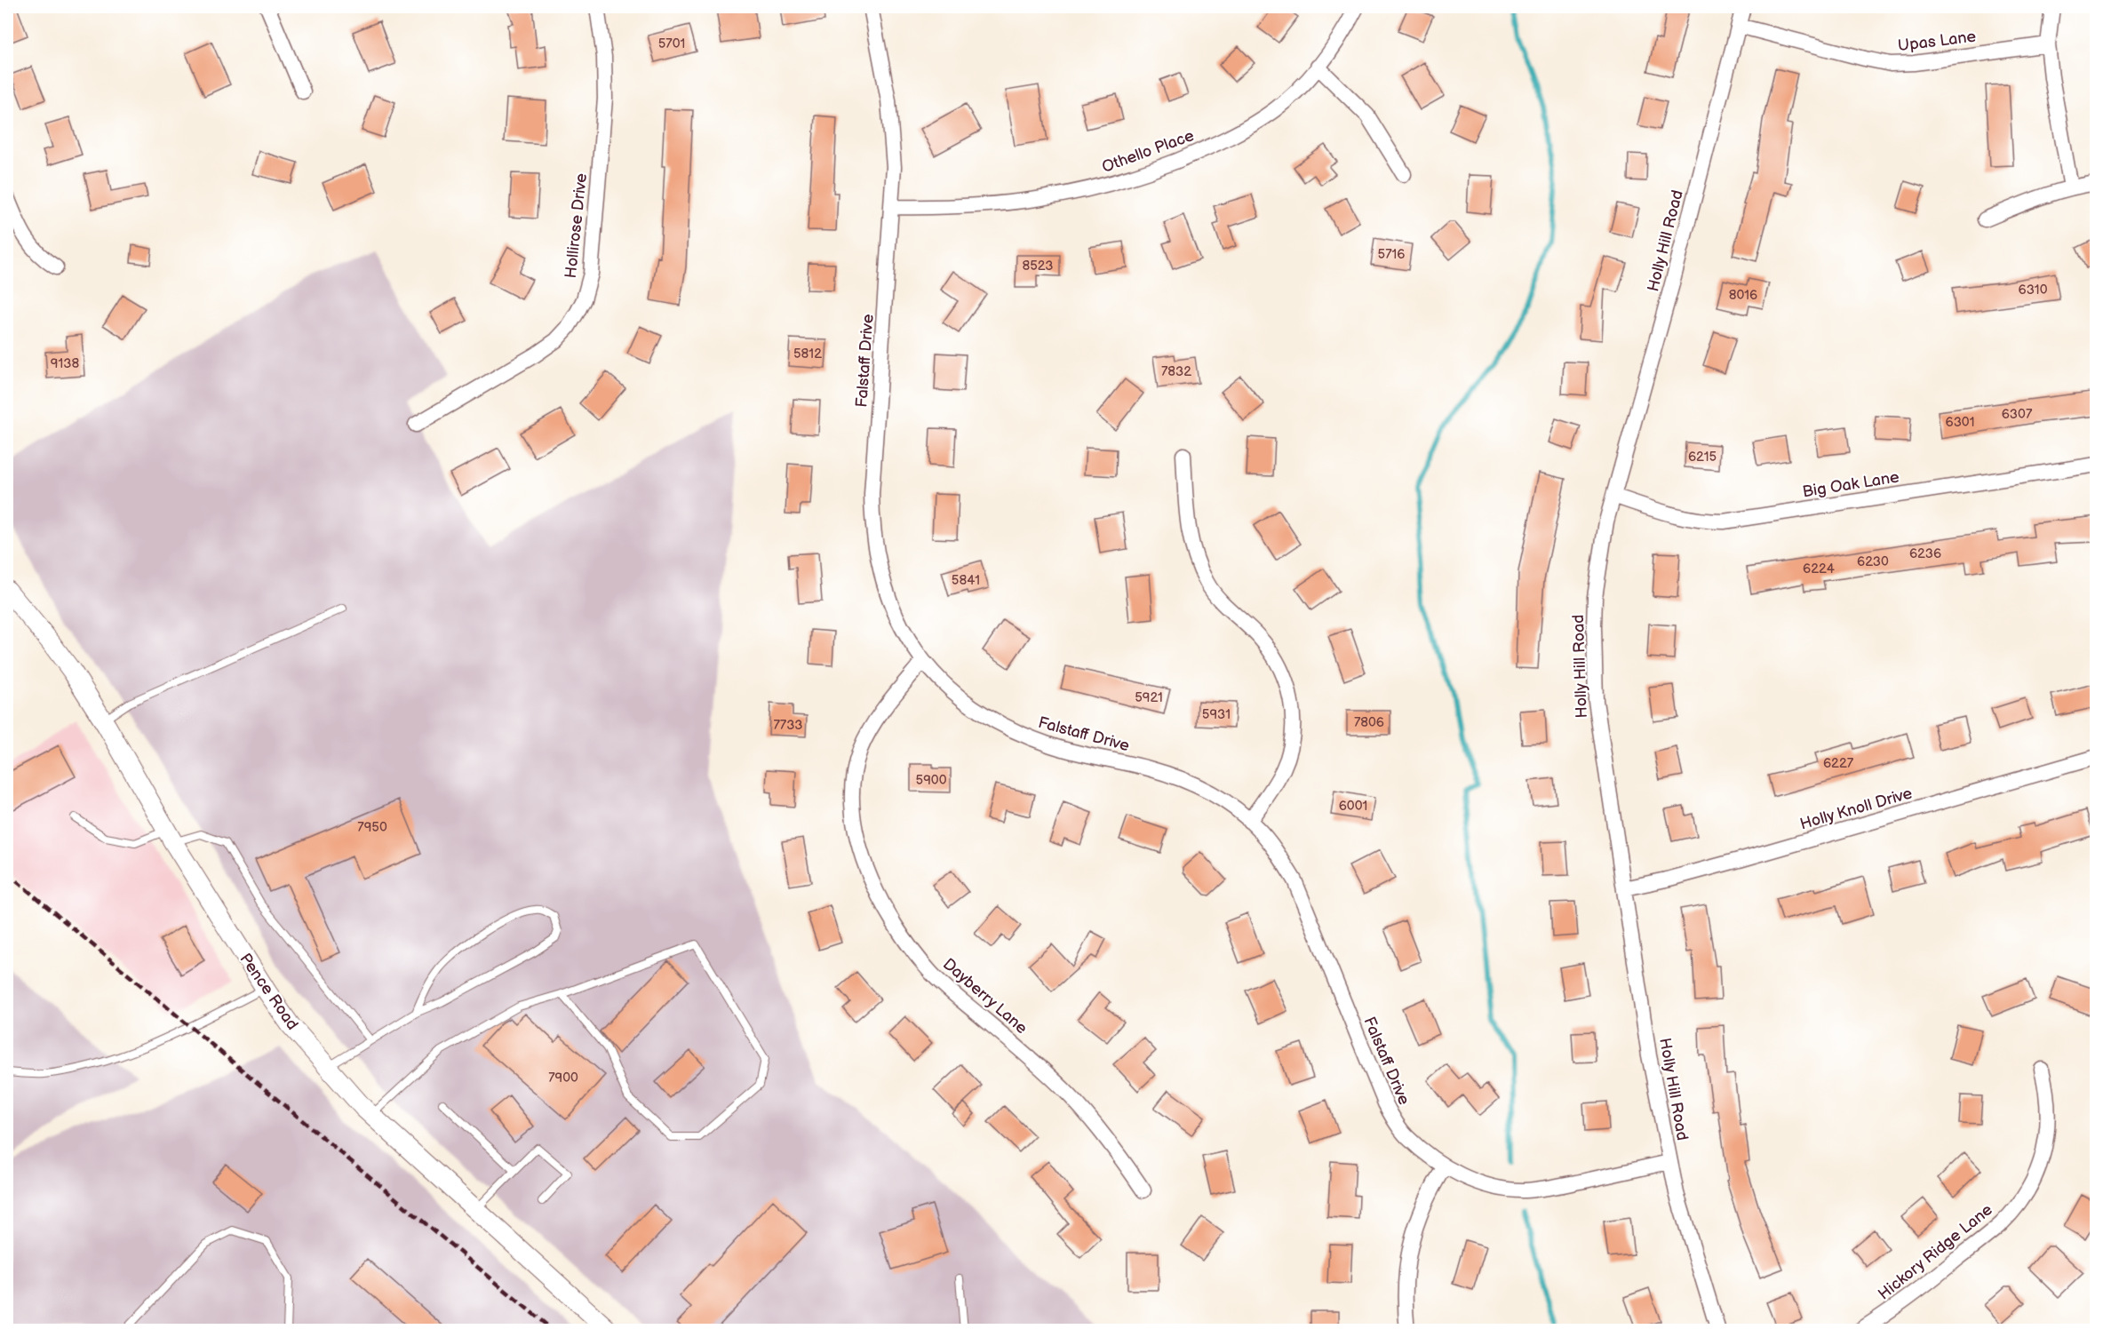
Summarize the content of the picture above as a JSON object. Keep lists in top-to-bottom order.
{
  "streets": {
    "street": [
      "Upas Lane",
      "Othello Place",
      "Hollirose Drive",
      "Holly Hill Road",
      "Falstaff Drive",
      "Big Oak Lane",
      "Holly Knoll Drive",
      "Pence Road",
      "Dayberry Lane",
      "Hickory Ridge Lane"
    ]
  },
  "crossings": [
    ["Upas Lane", "Holly Hill Road"],
    ["Othello Place", "Falstaff Drive"],
    ["Holly Hill Road", "Falstaff Drive"],
    ["Holly Hill Road", "Big Oak Lane"],
    ["Holly Hill Road", "Holly Knoll Drive"],
    ["Falstaff Drive", "Dayberry Lane"]
  ],
  "house_numbers": [
    "5701",
    "5716",
    "8523",
    "6310",
    "8016",
    "5812",
    "9138",
    "7832",
    "6307",
    "6301",
    "6215",
    "6236",
    "6230",
    "6224",
    "5841",
    "5921",
    "5931",
    "7806",
    "7733",
    "6227",
    "5900",
    "6001",
    "7950",
    "7900"
  ]
}
